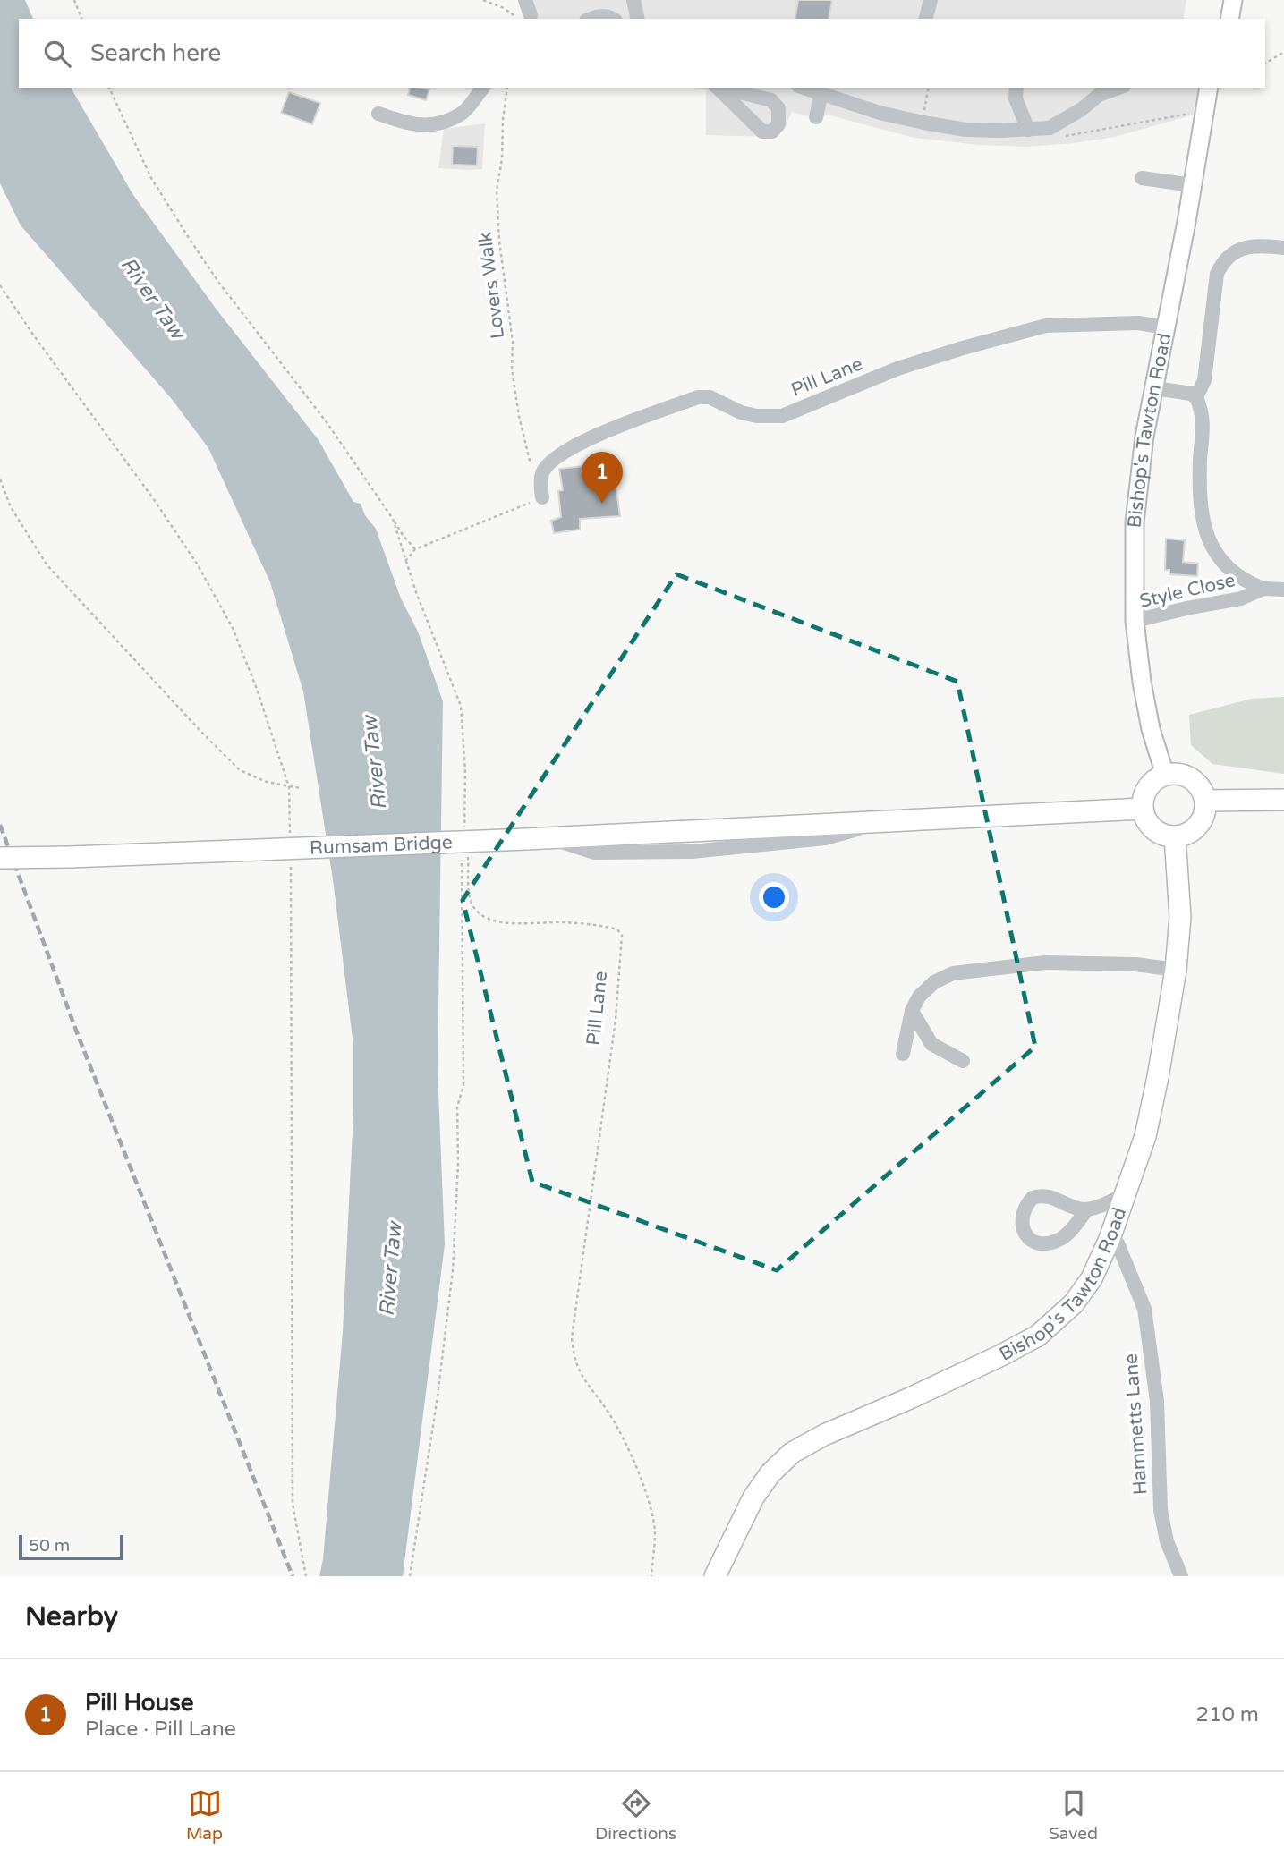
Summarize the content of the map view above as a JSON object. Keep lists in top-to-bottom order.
{
  "streets": {
    "highway": ["Bishop's Tawton Road", "Rumsam Bridge"],
    "street": ["Pill Lane", "Style Close", "Hammetts Lane"],
    "path": ["Lovers Walk"]
  },
  "crossings": [
    ["Lovers Walk", "Pill Lane"],
    ["Pill Lane", "Bishop's Tawton Road"],
    ["Bishop's Tawton Road", "Style Close"],
    ["Bishop's Tawton Road", "Rumsam Bridge"],
    ["Bishop's Tawton Road", "Hammetts Lane"]
  ],
  "water": ["River Taw"],
  "scale_bar": "50 m",
  "page": {
    "search": "Search here",
    "pins": "1",
    "scale": "50 m",
    "heading": "Nearby",
    "list": [
      {
        "mark": "1",
        "name": "Pill House",
        "note": "Place · Pill Lane",
        "value": "210 m"
      }
    ],
    "nav": ["Map", "Directions", "Saved"]
  }
}
